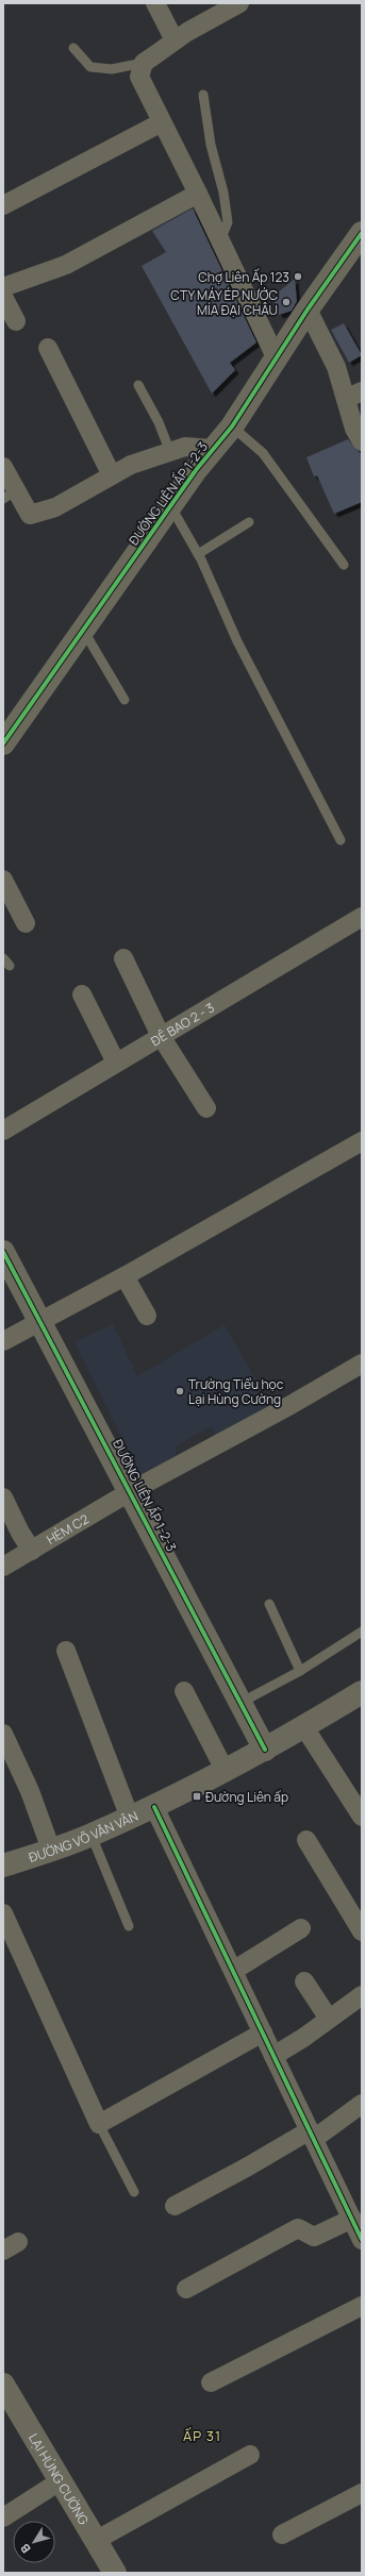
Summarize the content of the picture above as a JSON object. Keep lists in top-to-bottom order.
{
  "streets": {
    "street": [
      "ĐƯỜNG LIÊN ẤP 1-2-3",
      "ĐÊ BAO 2 - 3",
      "HẺM C2",
      "ĐƯỜNG VÕ VĂN VÂN",
      "LẠI HÙNG CƯỜNG"
    ]
  },
  "crossings": [
    ["ĐƯỜNG LIÊN ẤP 1-2-3", "HẺM C2"],
    ["ĐƯỜNG LIÊN ẤP 1-2-3", "ĐƯỜNG VÕ VĂN VÂN"]
  ],
  "districts": ["ẤP 31"],
  "places": {
    "other": ["Chợ Liên Ấp 123", "CTY MÁY ÉP NƯỚC MÍA ĐẠI CHÂU", "Trường Tiểu học Lại Hùng Cường"],
    "transit": ["Đường Liên ấp"]
  },
  "north": "bottom left"
}
